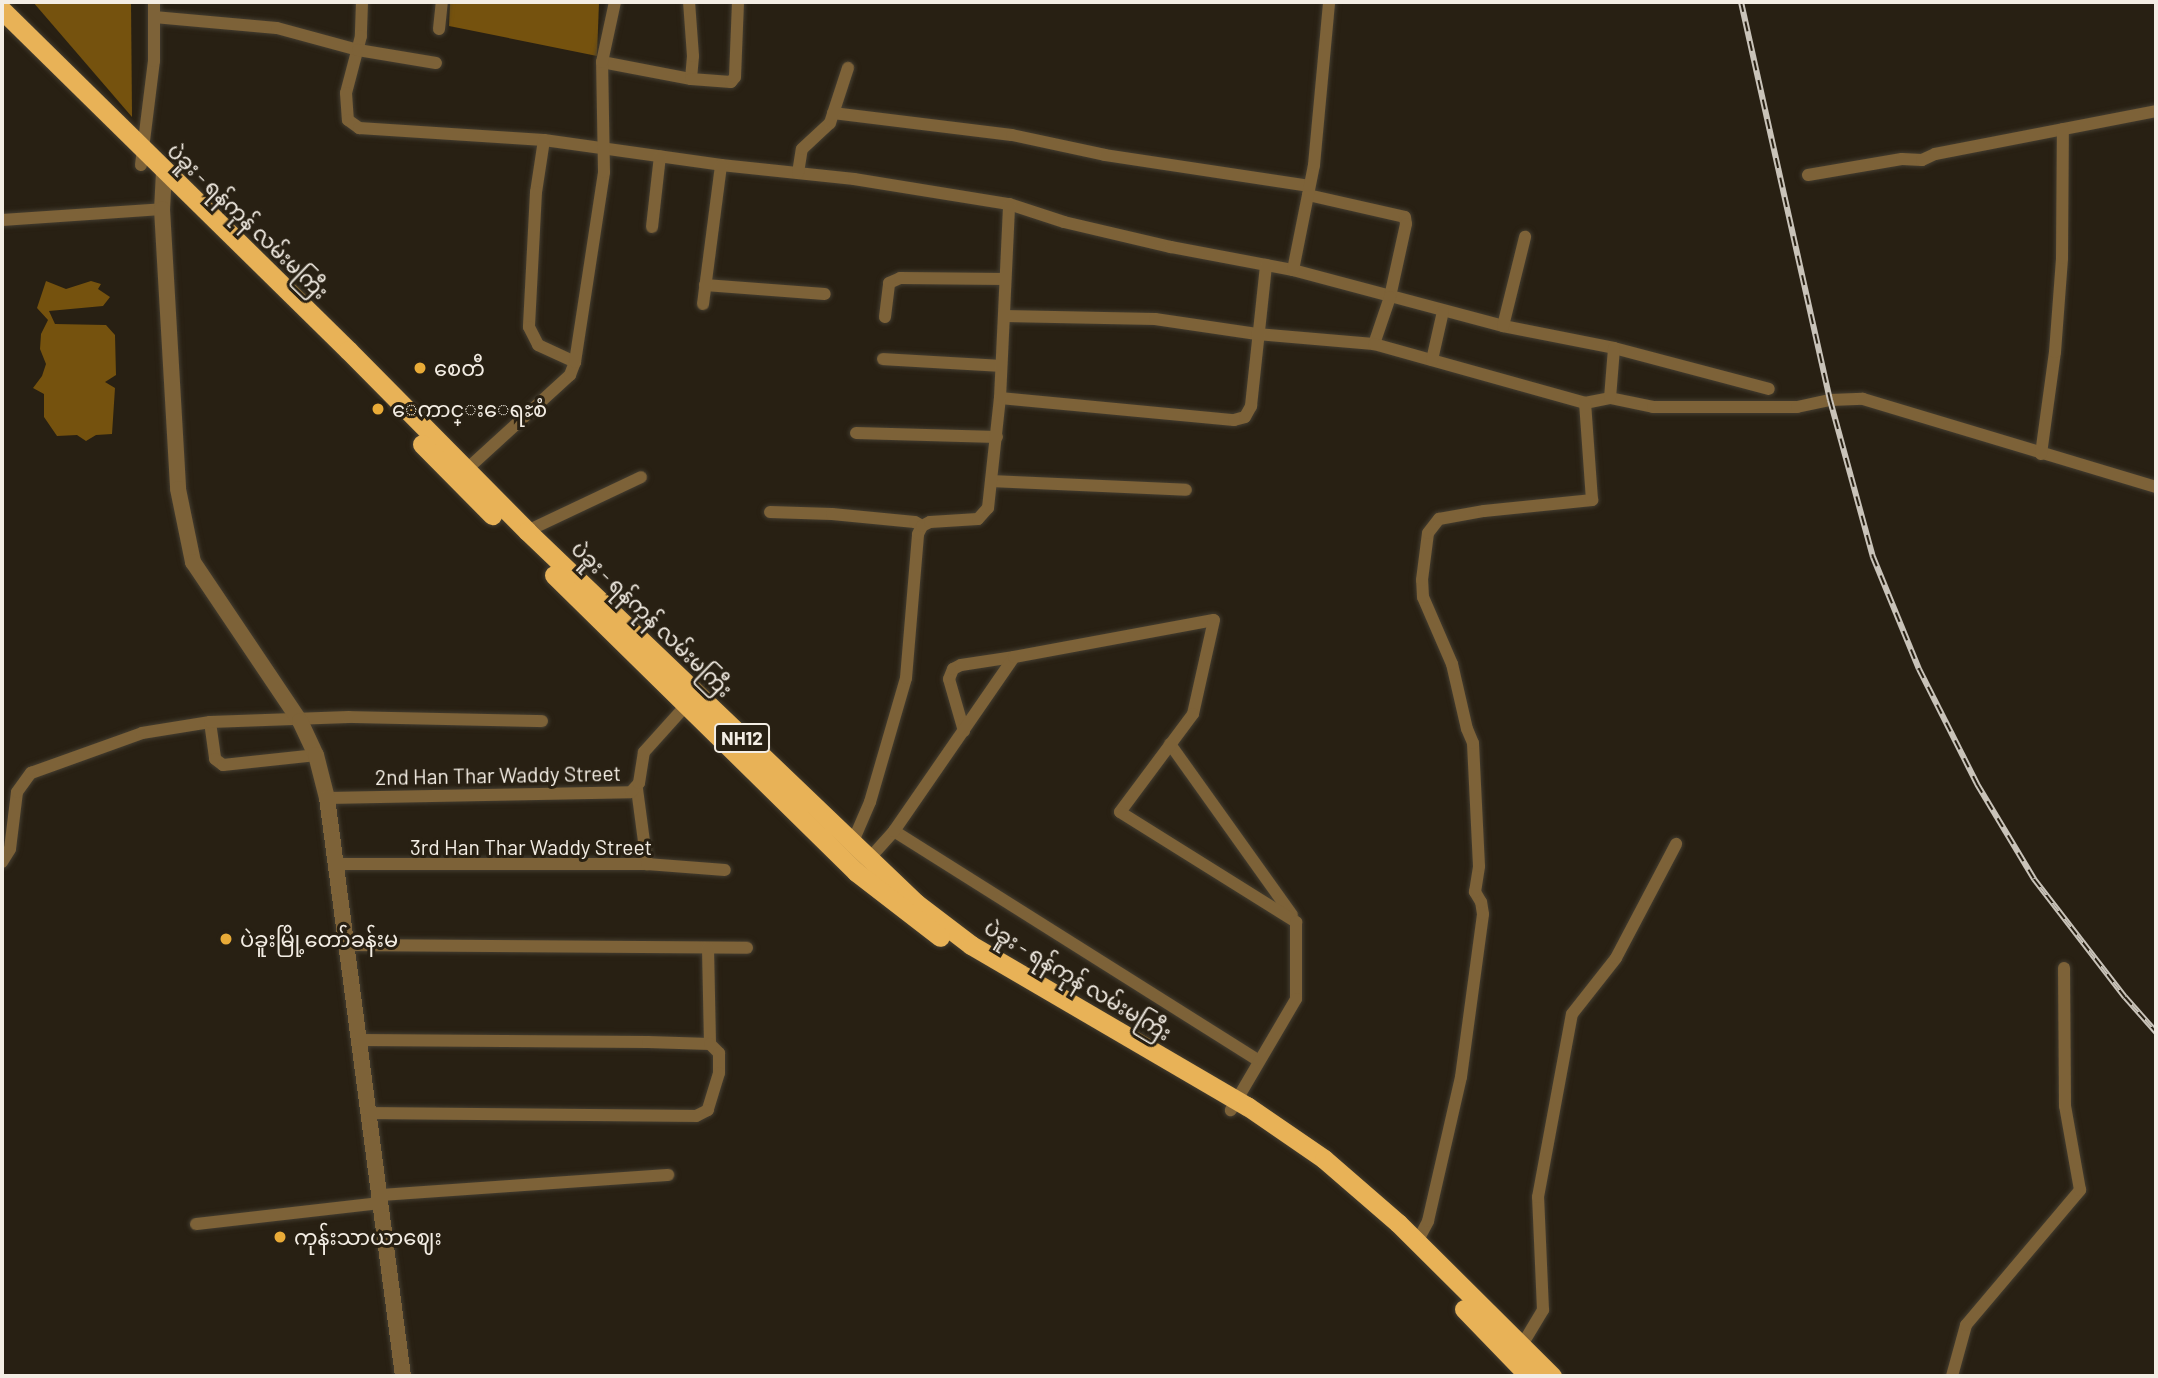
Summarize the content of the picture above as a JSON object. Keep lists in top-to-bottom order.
{
  "streets": {
    "highway": ["ပဲခူး - ရန်ကုန် လမ်းမကြီး", "NH12"],
    "street": ["2nd Han Thar Waddy Street", "3rd Han Thar Waddy Street"]
  },
  "crossings": [
    ["ပဲခူး - ရန်ကုန် လမ်းမကြီး", "2nd Han Thar Waddy Street"]
  ],
  "places": [
    "စေတီ",
    "ေကာင္းေရႊစံ",
    "ပဲခူးမြို့တော်ခန်းမ",
    "ကုန်းသာယာဈေး"
  ]
}
